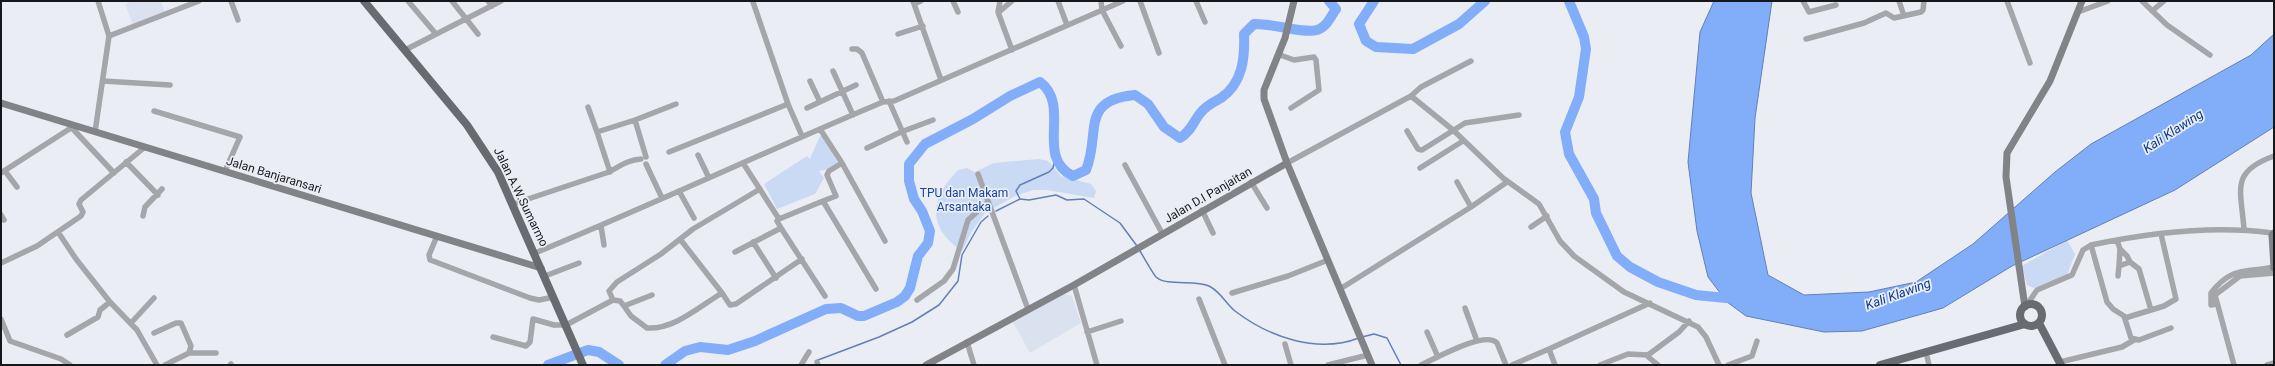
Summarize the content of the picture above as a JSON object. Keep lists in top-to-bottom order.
{
  "streets": {
    "main road": ["Jalan A.W.Sumarmo"],
    "street": ["Jalan Banjaransari", "Jalan D.I Panjaitan"]
  },
  "crossings": [
    ["Jalan Banjaransari", "Jalan A.W.Sumarmo"]
  ],
  "water": ["Kali Klawing"],
  "parks": ["TPU dan Makam Arsantaka"]
}
